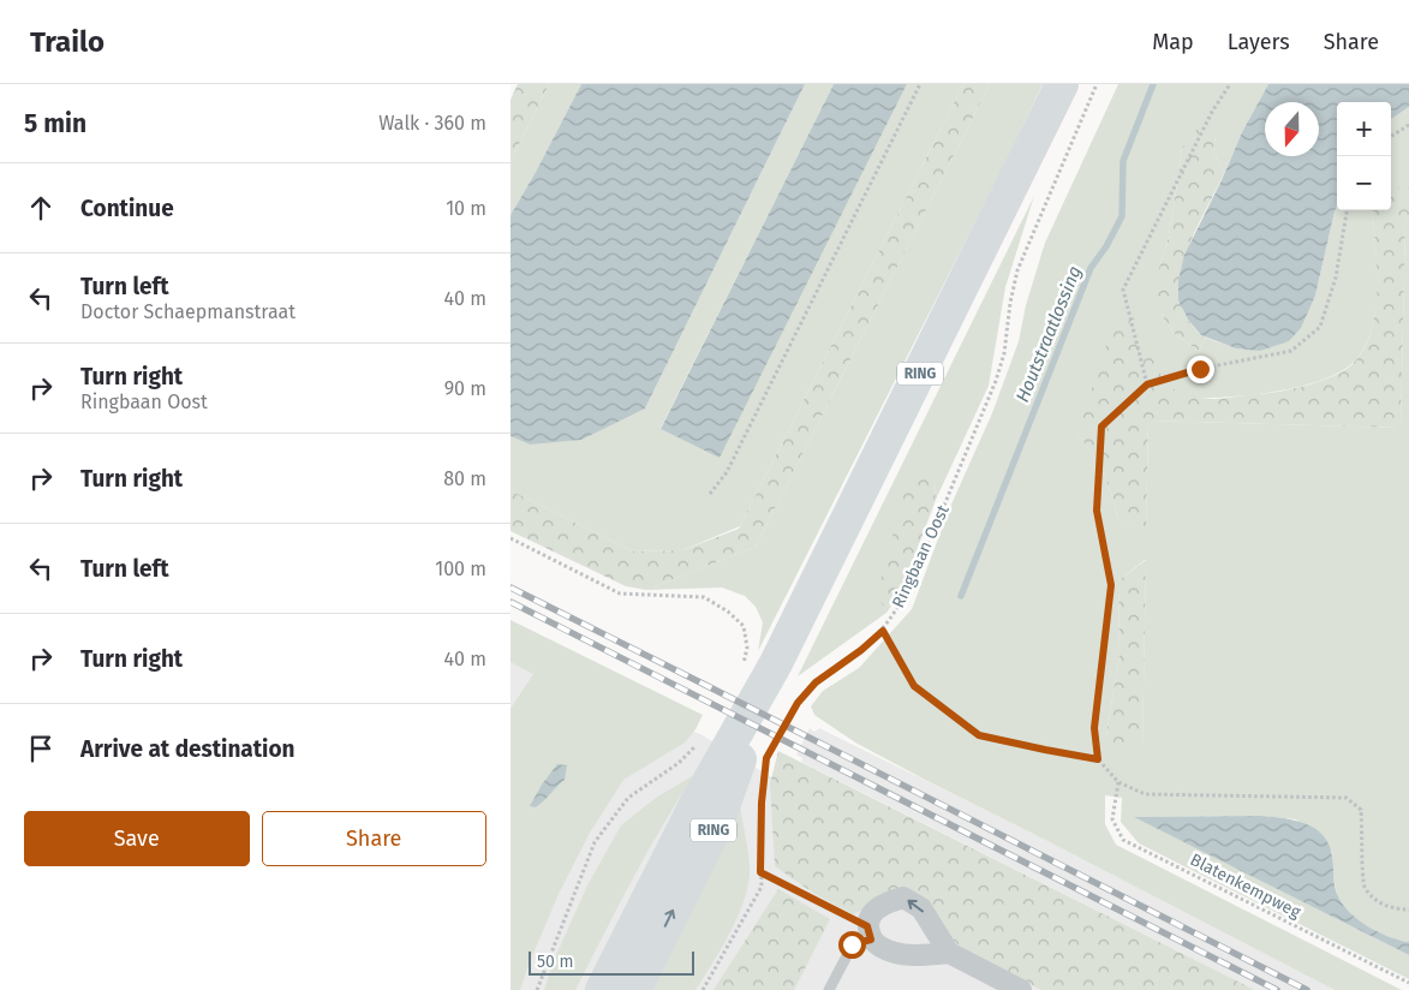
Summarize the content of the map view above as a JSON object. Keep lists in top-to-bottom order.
{
  "streets": {
    "main road": ["RING"],
    "path": ["Ringbaan Oost", "Blatenkempweg"]
  },
  "water": ["Houtstraatlossing"],
  "scale_bar": "50 m",
  "north": "bottom",
  "page": {
    "header": "Trailo",
    "nav": ["Map", "Layers", "Share"],
    "heading": ["5 min", "Walk · 360 m"],
    "map_buttons": ["+", "−"],
    "list": [
      ["Continue", "10 m"],
      ["Turn left", "Doctor Schaepmanstraat", "40 m"],
      ["Turn right", "Ringbaan Oost", "90 m"],
      ["Turn right", "80 m"],
      ["Turn left", "100 m"],
      ["Turn right", "40 m"],
      "Arrive at destination"
    ],
    "buttons": ["Save", "Share"],
    "scale": "50 m"
  }
}
